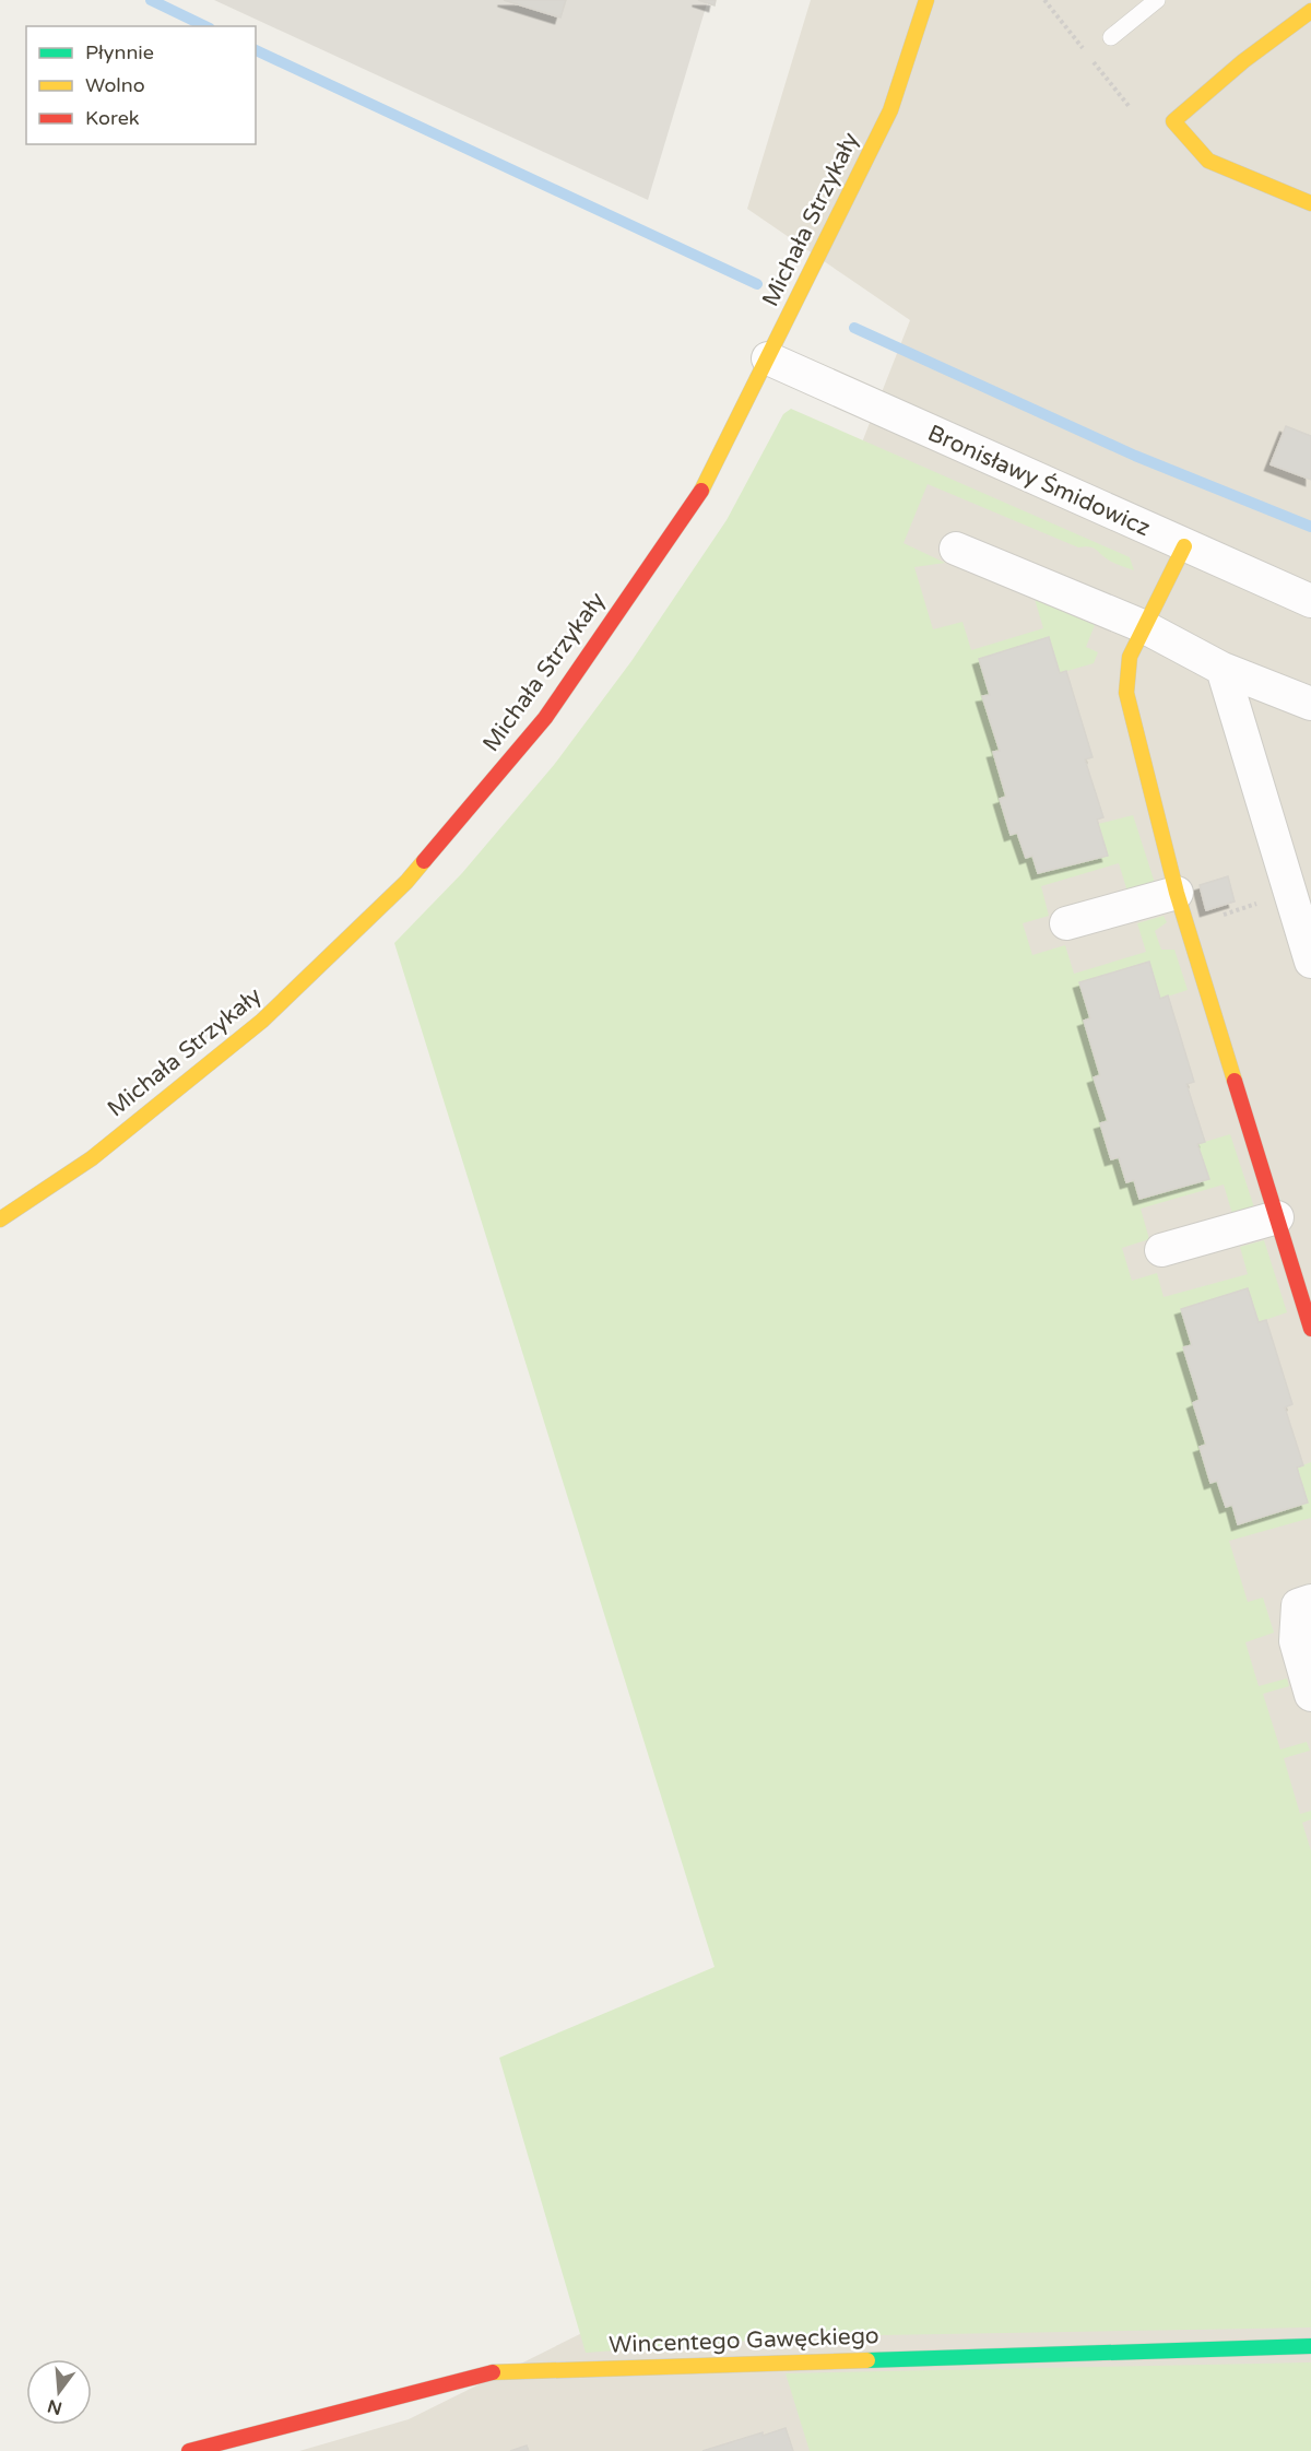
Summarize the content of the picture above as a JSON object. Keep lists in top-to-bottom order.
{
  "streets": {
    "street": ["Michała Strzykały", "Bronisławy Śmidowicz", "Wincentego Gawęckiego"]
  },
  "crossings": [
    ["Michała Strzykały", "Bronisławy Śmidowicz"]
  ],
  "legend": ["Płynnie", "Wolno", "Korek"],
  "north": "bottom"
}
